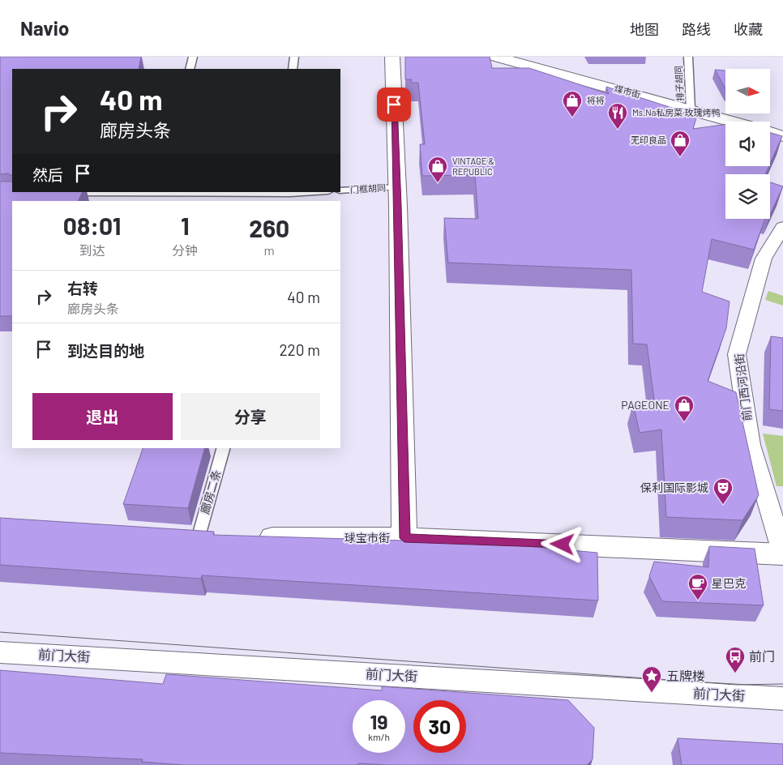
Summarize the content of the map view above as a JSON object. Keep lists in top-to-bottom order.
{
  "streets": {
    "street": [
      "煤市街",
      "前门西河沿街",
      "球宝市街",
      "前门大街"
    ],
    "lane": ["排子胡同", "门框胡同", "廊房二条"]
  },
  "crossings": [
    ["排子胡同", "煤市街"],
    ["前门西河沿街", "球宝市街"],
    ["廊房二条", "球宝市街"]
  ],
  "places": {
    "shop": [
      "将将",
      "无印良品",
      "VINTAGE & REPUBLIC",
      "PAGEONE"
    ],
    "restaurant": ["Ms.Na私房菜·玫瑰烤鸭"],
    "theatre": ["保利国际影城"],
    "cafe": ["星巴克"],
    "bus stop": ["前门"],
    "place": ["五牌楼"]
  },
  "north": "right",
  "page": {
    "header": "Navio",
    "nav": ["地图", "路线", "收藏"],
    "turn": ["40 m", "廊房头条"],
    "then": "然后",
    "eta": [
      "08:01",
      "到达",
      "1",
      "分钟",
      "260",
      "m"
    ],
    "list": [
      {
        "name": "右转",
        "note": "廊房头条",
        "value": "40 m"
      },
      {
        "name": "到达目的地",
        "value": "220 m"
      }
    ],
    "buttons": ["退出", "分享"],
    "speed": "19 km/h",
    "limit": "30"
  }
}
